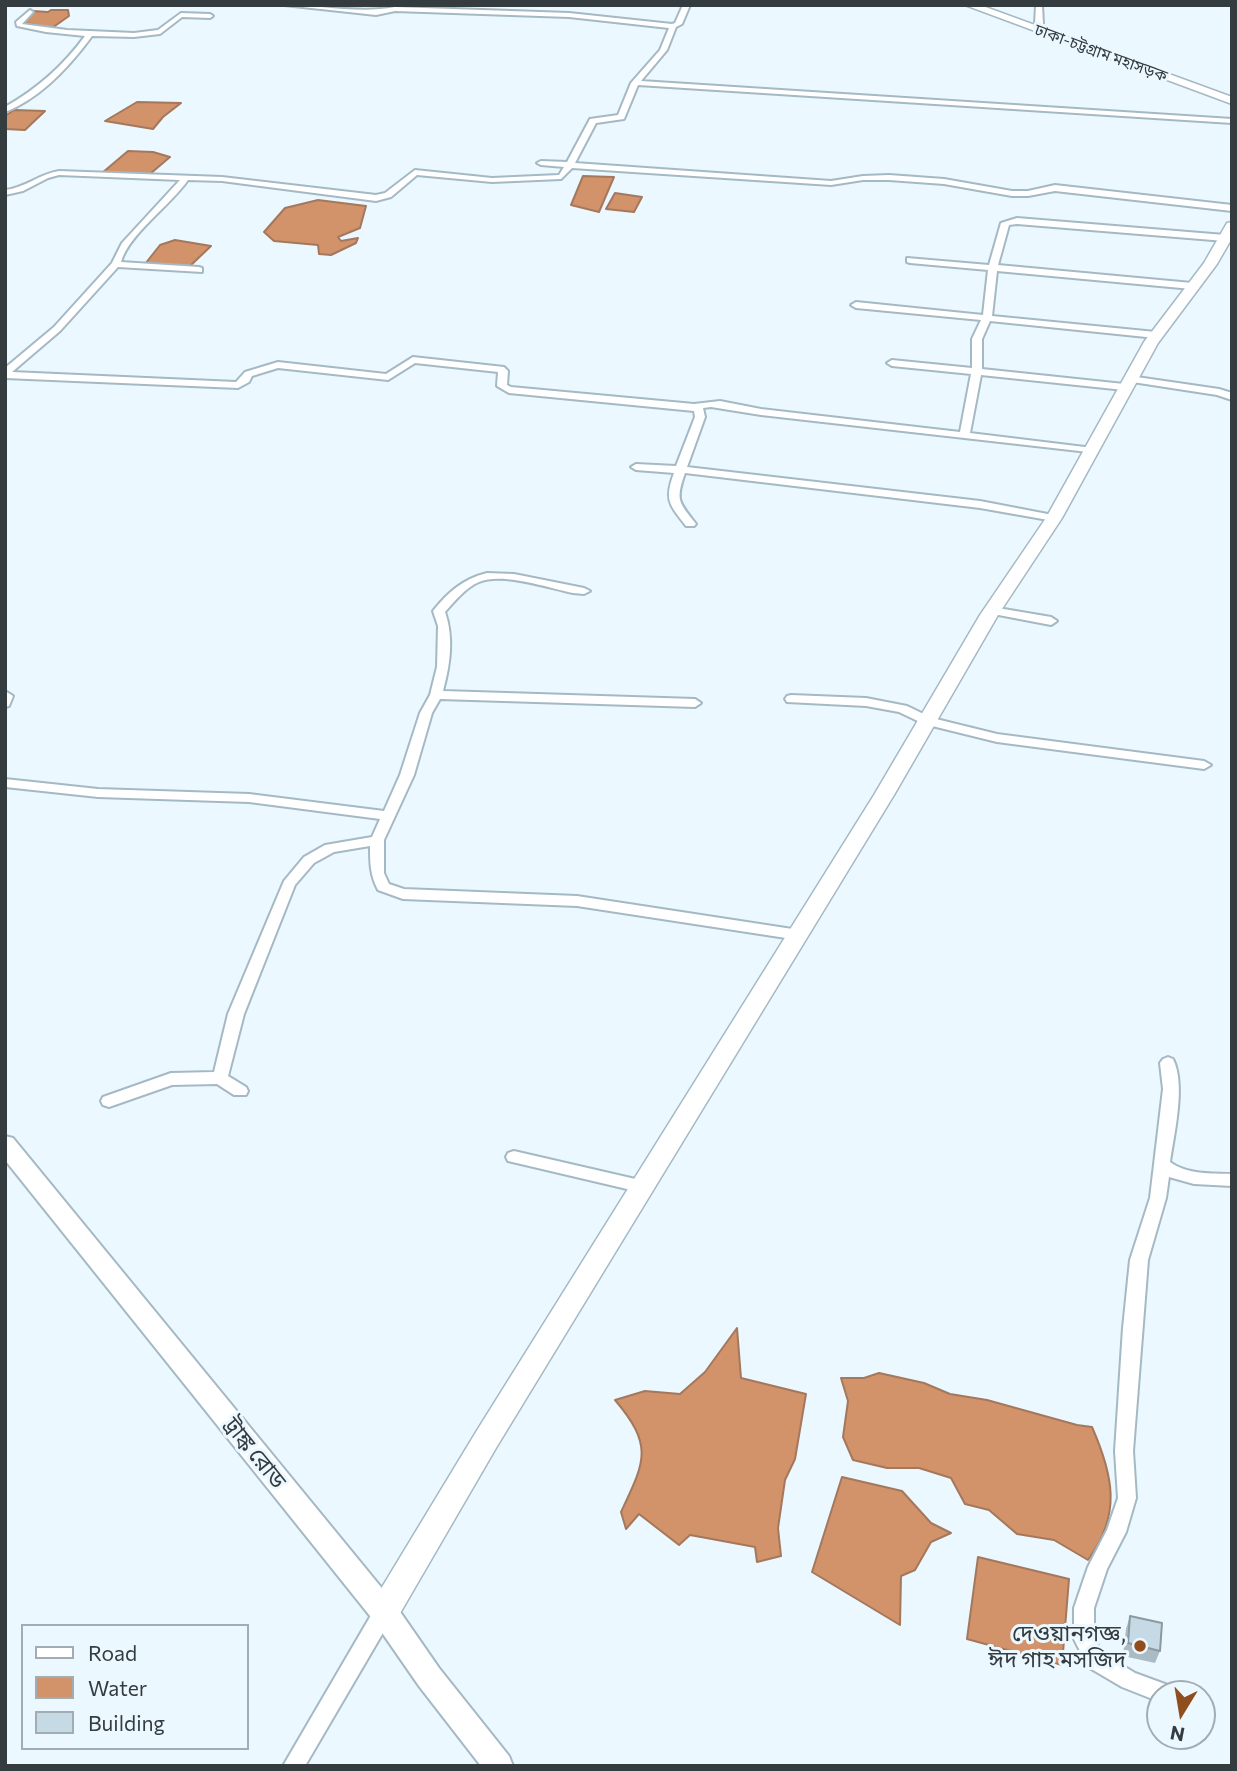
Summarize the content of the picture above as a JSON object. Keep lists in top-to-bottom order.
{
  "streets": {
    "highway": ["ঢাকা-চট্টগ্রাম মহাসড়ক"],
    "main road": ["ট্রাঙ্ক রোড"]
  },
  "places": ["দেওয়ানগজ্ঞ, ঈদ গাহ মসজিদ"],
  "legend": ["Road", "Water", "Building"],
  "north": "bottom"
}
